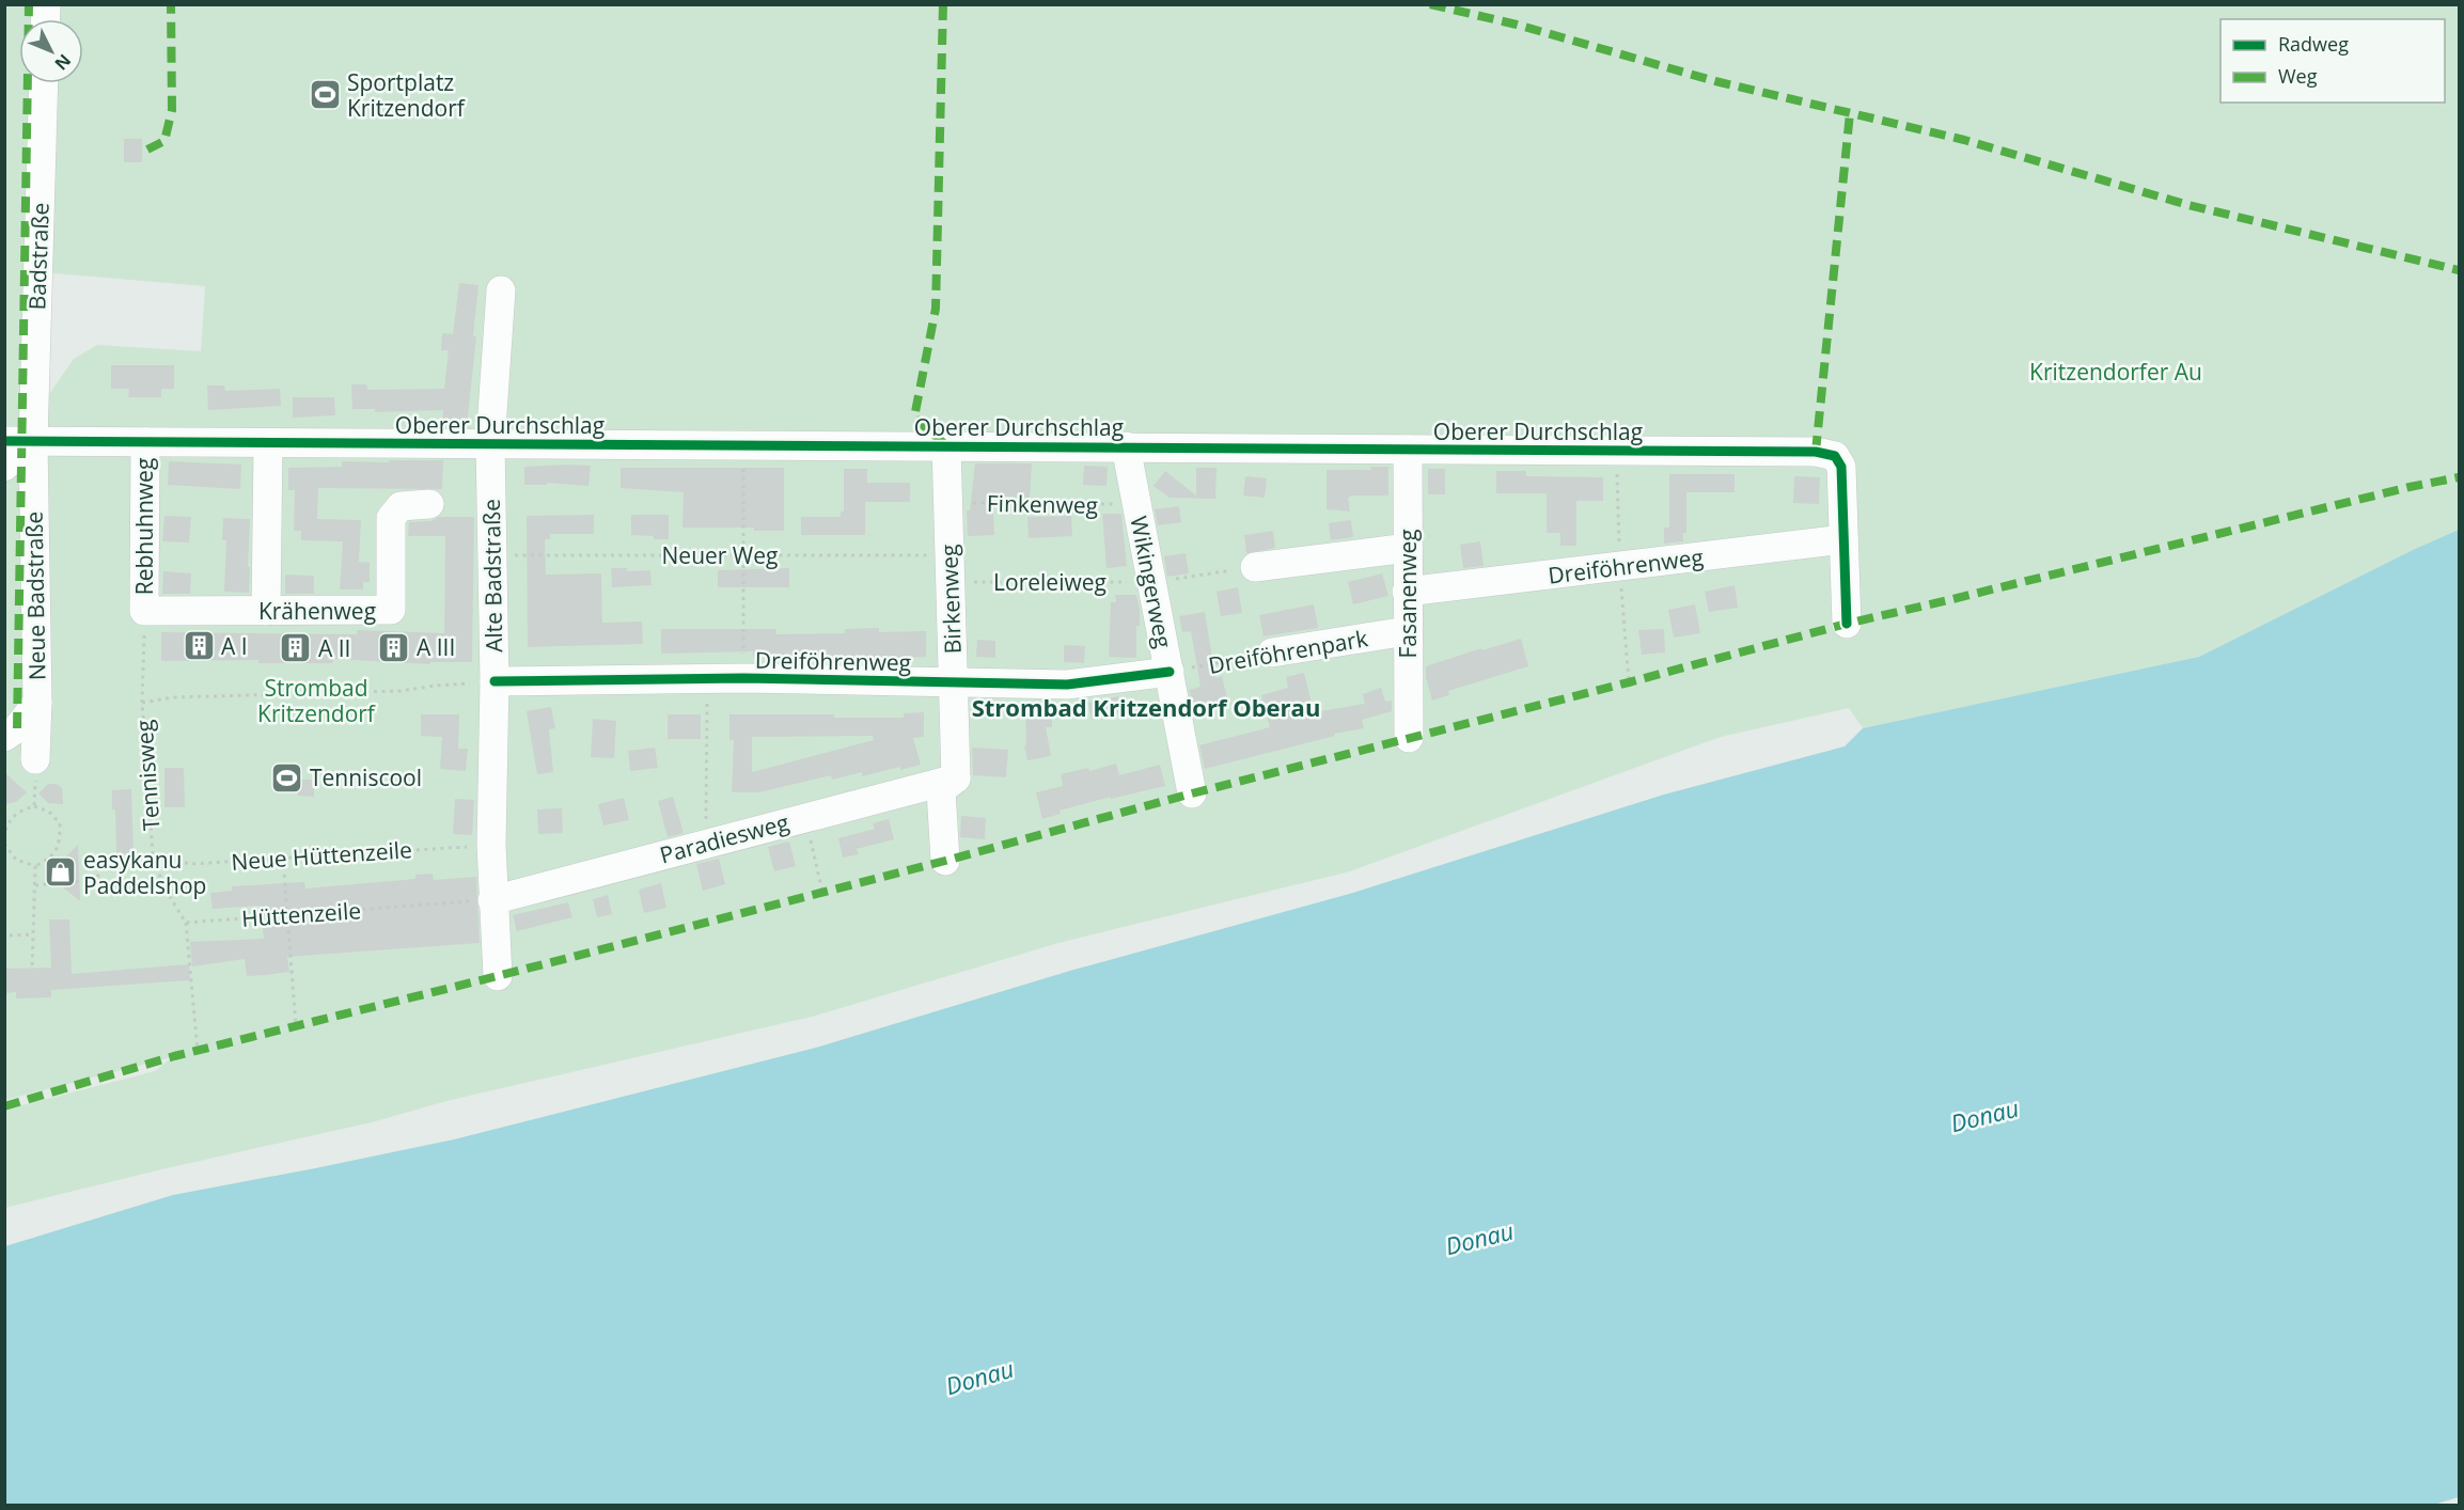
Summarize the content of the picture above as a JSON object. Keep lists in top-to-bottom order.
{
  "streets": {
    "street": [
      "Badstraße",
      "Oberer Durchschlag",
      "Rebhuhnweg",
      "Dreiföhrenweg",
      "Alte Badstraße",
      "Wikingerweg",
      "Fasanenweg",
      "Neue Badstraße",
      "Birkenweg",
      "Krähenweg",
      "Dreiföhrenpark",
      "Paradiesweg"
    ],
    "path": [
      "Finkenweg",
      "Neuer Weg",
      "Loreleiweg",
      "Tennisweg",
      "Neue Hüttenzeile",
      "Hüttenzeile"
    ]
  },
  "crossings": [
    ["Badstraße", "Oberer Durchschlag"],
    ["Badstraße", "Neue Badstraße"],
    ["Oberer Durchschlag", "Rebhuhnweg"],
    ["Oberer Durchschlag", "Dreiföhrenweg"],
    ["Oberer Durchschlag", "Alte Badstraße"],
    ["Oberer Durchschlag", "Wikingerweg"],
    ["Oberer Durchschlag", "Fasanenweg"],
    ["Oberer Durchschlag", "Neue Badstraße"],
    ["Oberer Durchschlag", "Birkenweg"],
    ["Finkenweg", "Wikingerweg"],
    ["Finkenweg", "Birkenweg"],
    ["Rebhuhnweg", "Krähenweg"],
    ["Neuer Weg", "Alte Badstraße"],
    ["Neuer Weg", "Loreleiweg"],
    ["Neuer Weg", "Birkenweg"],
    ["Dreiföhrenweg", "Alte Badstraße"],
    ["Dreiföhrenweg", "Wikingerweg"],
    ["Dreiföhrenweg", "Fasanenweg"],
    ["Dreiföhrenweg", "Birkenweg"],
    ["Dreiföhrenweg", "Dreiföhrenpark"],
    ["Dreiföhrenweg", "Tennisweg"],
    ["Alte Badstraße", "Tennisweg"],
    ["Alte Badstraße", "Paradiesweg"],
    ["Alte Badstraße", "Neue Hüttenzeile"],
    ["Alte Badstraße", "Hüttenzeile"],
    ["Loreleiweg", "Wikingerweg"],
    ["Loreleiweg", "Birkenweg"],
    ["Wikingerweg", "Dreiföhrenpark"],
    ["Fasanenweg", "Dreiföhrenpark"],
    ["Birkenweg", "Paradiesweg"],
    ["Tennisweg", "Neue Hüttenzeile"],
    ["Paradiesweg", "Hüttenzeile"]
  ],
  "districts": ["Strombad Kritzendorf Oberau"],
  "water": ["Donau"],
  "parks": ["Kritzendorfer Au", "Strombad Kritzendorf"],
  "places": {
    "sports": ["Sportplatz Kritzendorf", "Tenniscool"],
    "building": ["A I", "A III", "A II"],
    "shop": ["easykanu Paddelshop"]
  },
  "legend": ["Radweg", "Weg"],
  "north": "bottom right"
}
